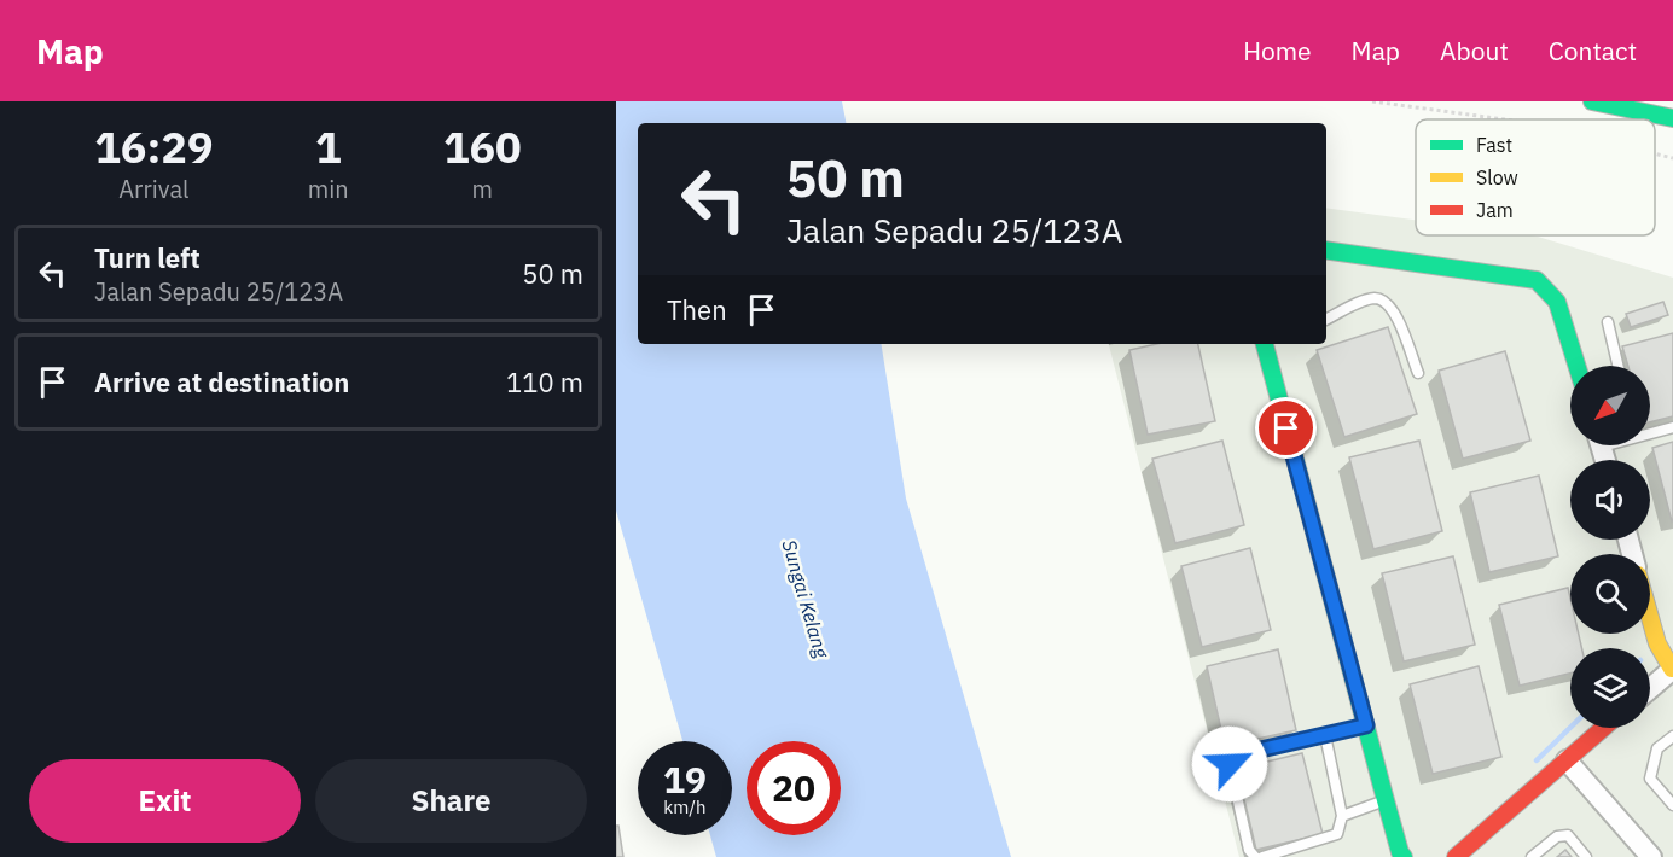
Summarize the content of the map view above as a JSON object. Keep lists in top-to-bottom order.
{
  "water": ["Sungai Kelang"],
  "legend": ["Fast", "Slow", "Jam"],
  "north": "bottom left",
  "page": {
    "header": "Map",
    "nav": [
      "Home",
      "Map",
      "About",
      "Contact"
    ],
    "eta": [
      "16:29",
      "Arrival",
      "1",
      "min",
      "160",
      "m"
    ],
    "turn": ["50 m", "Jalan Sepadu 25/123A"],
    "list": [
      {
        "name": "Turn left",
        "note": "Jalan Sepadu 25/123A",
        "value": "50 m"
      },
      {
        "name": "Arrive at destination",
        "value": "110 m"
      }
    ],
    "then": "Then",
    "speed": "19 km/h",
    "limit": "20",
    "buttons": ["Exit", "Share"]
  }
}
